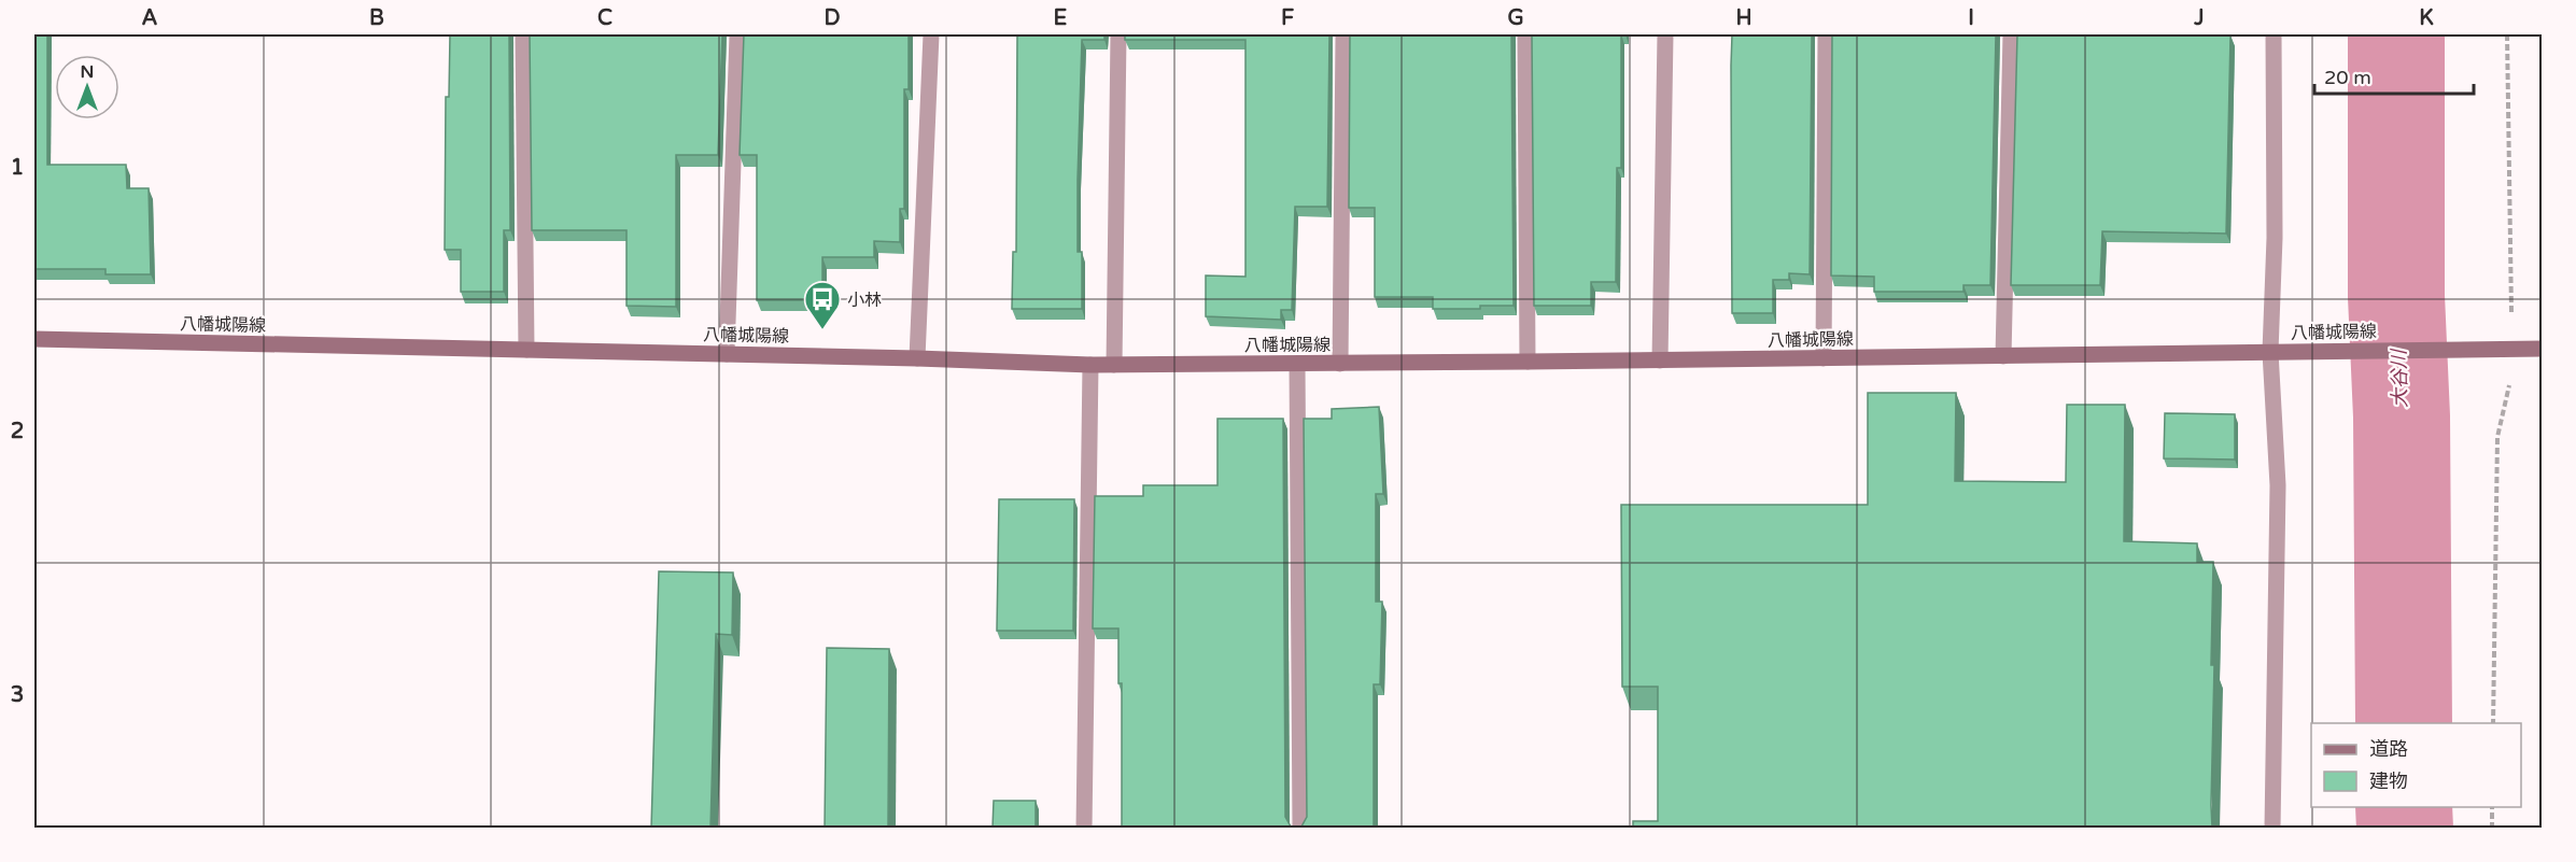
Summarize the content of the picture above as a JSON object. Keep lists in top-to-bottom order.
{
  "streets": {
    "main road": ["八幡城陽線"]
  },
  "water": ["大谷川"],
  "places": {
    "bus stop": ["小林"]
  },
  "legend": ["道路", "建物"],
  "scale_bar": "20 m",
  "north": "top",
  "grid": {
    "columns": [
      "A",
      "B",
      "C",
      "D",
      "E",
      "F",
      "G",
      "H",
      "I",
      "J",
      "K"
    ],
    "rows": ["1", "2", "3"]
  }
}
